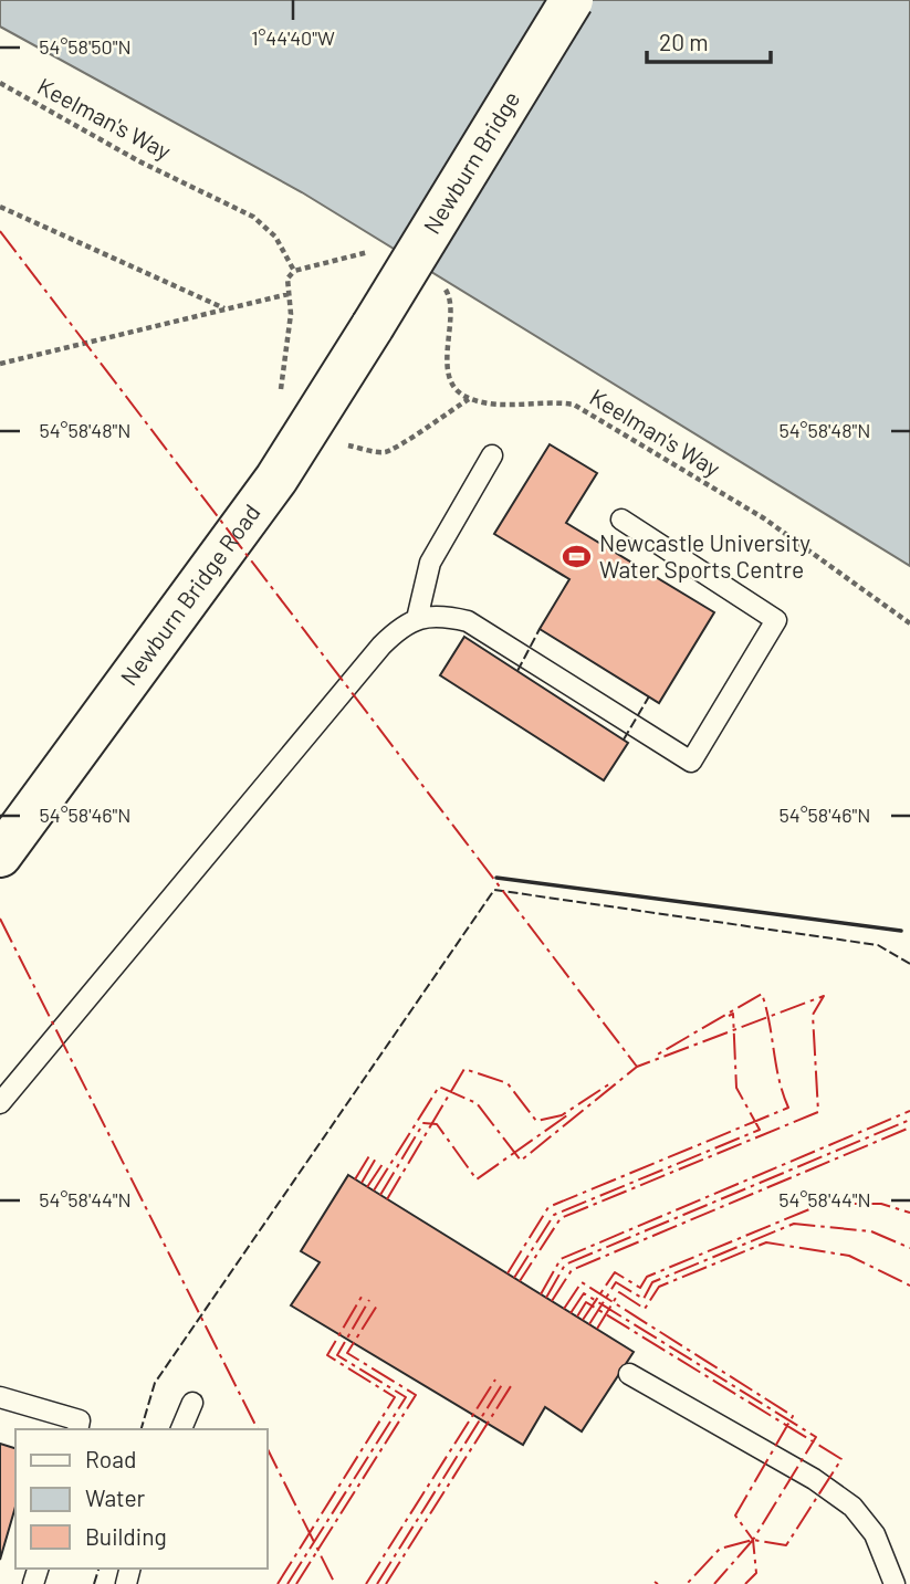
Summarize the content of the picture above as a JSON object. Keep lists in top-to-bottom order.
{
  "streets": {
    "street": ["Newburn Bridge", "Newburn Bridge Road"],
    "path": ["Keelman's Way"]
  },
  "crossings": [
    ["Newburn Bridge", "Newburn Bridge Road"]
  ],
  "places": {
    "sports": ["Newcastle University Water Sports Centre"]
  },
  "legend": ["Road", "Water", "Building"],
  "scale_bar": "20 m",
  "coordinates": [
    "1°44'40\"W",
    "54°58'50\"N",
    "54°58'48\"N",
    "54°58'46\"N",
    "54°58'44\"N"
  ]
}
